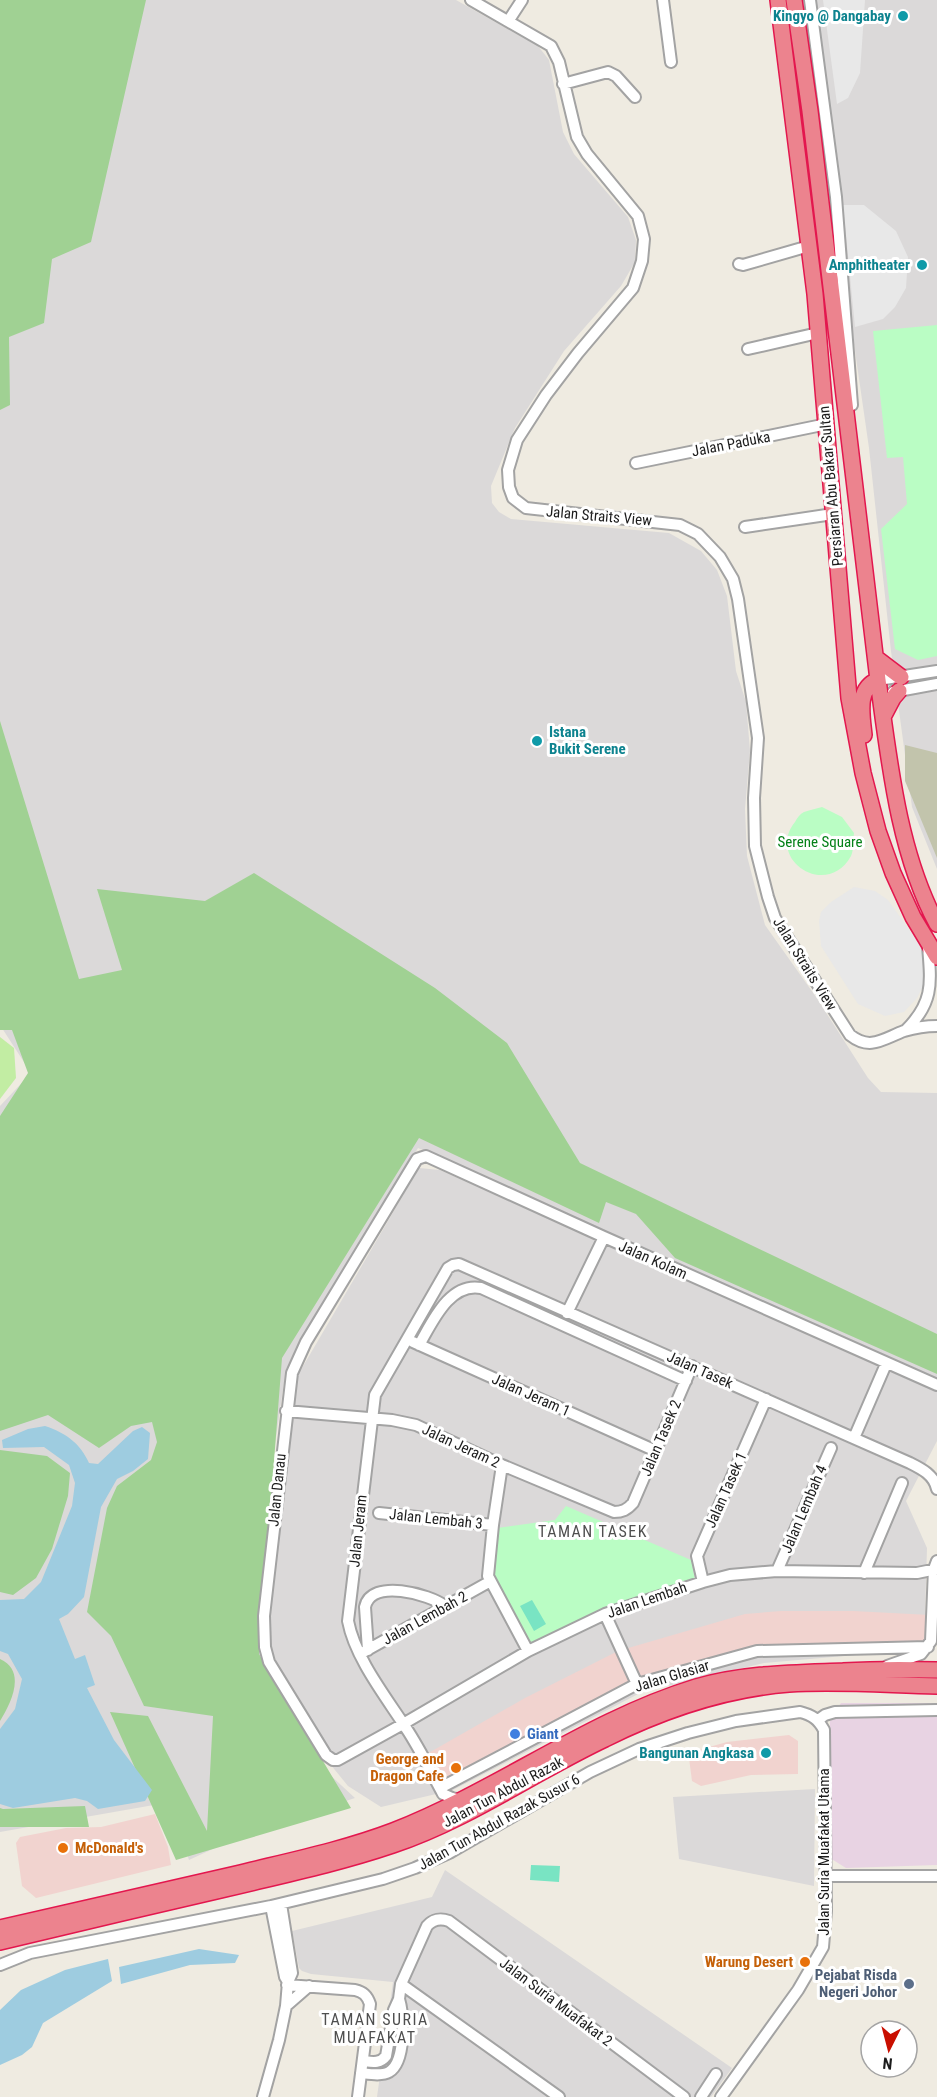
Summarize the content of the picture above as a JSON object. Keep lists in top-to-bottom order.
{
  "streets": {
    "highway": ["Persiaran Abu Bakar Sultan", "Jalan Tun Abdul Razak"],
    "street": [
      "Jalan Paduka",
      "Jalan Straits View",
      "Jalan Kolam",
      "Jalan Tasek",
      "Jalan Jeram 1",
      "Jalan Tasek 2",
      "Jalan Jeram 2",
      "Jalan Danau",
      "Jalan Tasek 1",
      "Jalan Lembah 4",
      "Jalan Lembah 3",
      "Jalan Jeram",
      "Jalan Lembah",
      "Jalan Lembah 2",
      "Jalan Glasiar",
      "Jalan Tun Abdul Razak Susur 6",
      "Jalan Suria Muafakat Utama",
      "Jalan Suria Muafakat 2"
    ]
  },
  "crossings": [
    ["Jalan Paduka", "Persiaran Abu Bakar Sultan"],
    ["Persiaran Abu Bakar Sultan", "Jalan Straits View"],
    ["Jalan Kolam", "Jalan Danau"],
    ["Jalan Tasek", "Jalan Jeram 1"],
    ["Jalan Tasek", "Jalan Tasek 2"],
    ["Jalan Tasek", "Jalan Tasek 1"],
    ["Jalan Tasek", "Jalan Jeram"],
    ["Jalan Jeram 1", "Jalan Tasek 2"],
    ["Jalan Jeram 1", "Jalan Jeram"],
    ["Jalan Tasek 2", "Jalan Jeram 2"],
    ["Jalan Jeram 2", "Jalan Danau"],
    ["Jalan Jeram 2", "Jalan Jeram"],
    ["Jalan Danau", "Jalan Jeram"],
    ["Jalan Danau", "Jalan Lembah"],
    ["Jalan Tasek 1", "Jalan Lembah"],
    ["Jalan Lembah 4", "Jalan Lembah"],
    ["Jalan Jeram", "Jalan Lembah"],
    ["Jalan Jeram", "Jalan Lembah 2"],
    ["Jalan Jeram", "Jalan Glasiar"],
    ["Jalan Tun Abdul Razak Susur 6", "Jalan Suria Muafakat Utama"]
  ],
  "districts": ["TAMAN TASEK", "TAMAN SURIA MUAFAKAT"],
  "parks": ["Serene Square"],
  "places": [
    "Kingyo @ Dangabay",
    "Amphitheater",
    "Istana Bukit Serene",
    "Giant",
    "Bangunan Angkasa",
    "George and Dragon Cafe",
    "McDonald's",
    "Warung Desert",
    "Pejabat Risda Negeri Johor"
  ],
  "north": "bottom"
}
